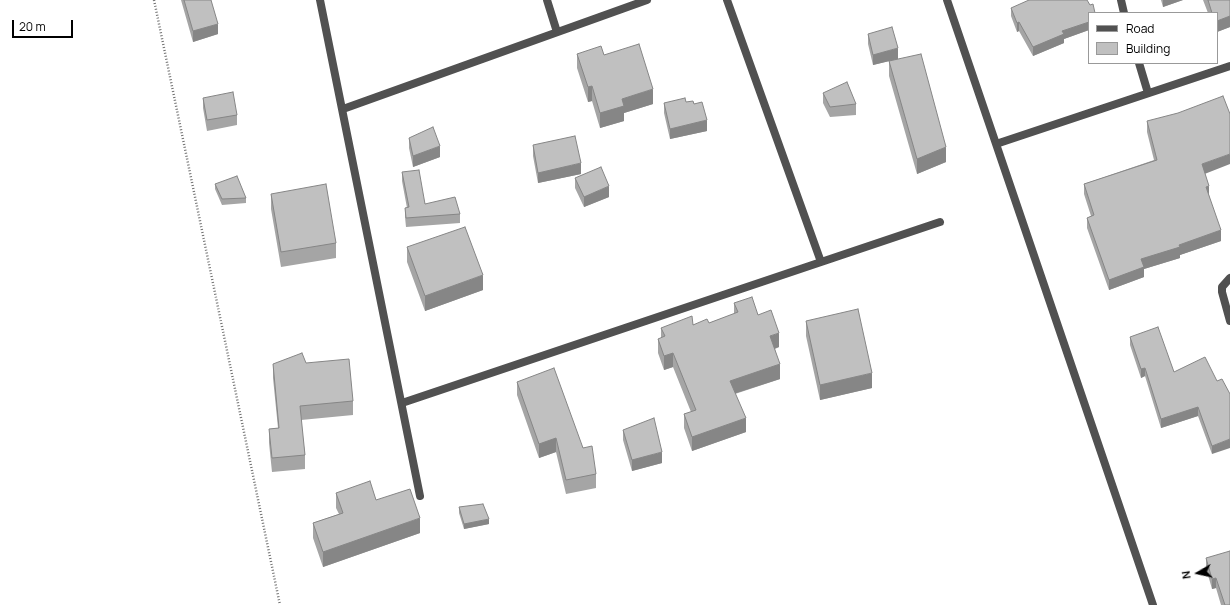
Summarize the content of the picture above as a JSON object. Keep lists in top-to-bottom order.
{
  "legend": ["Road", "Building"],
  "scale_bar": "20 m",
  "north": "left"
}
